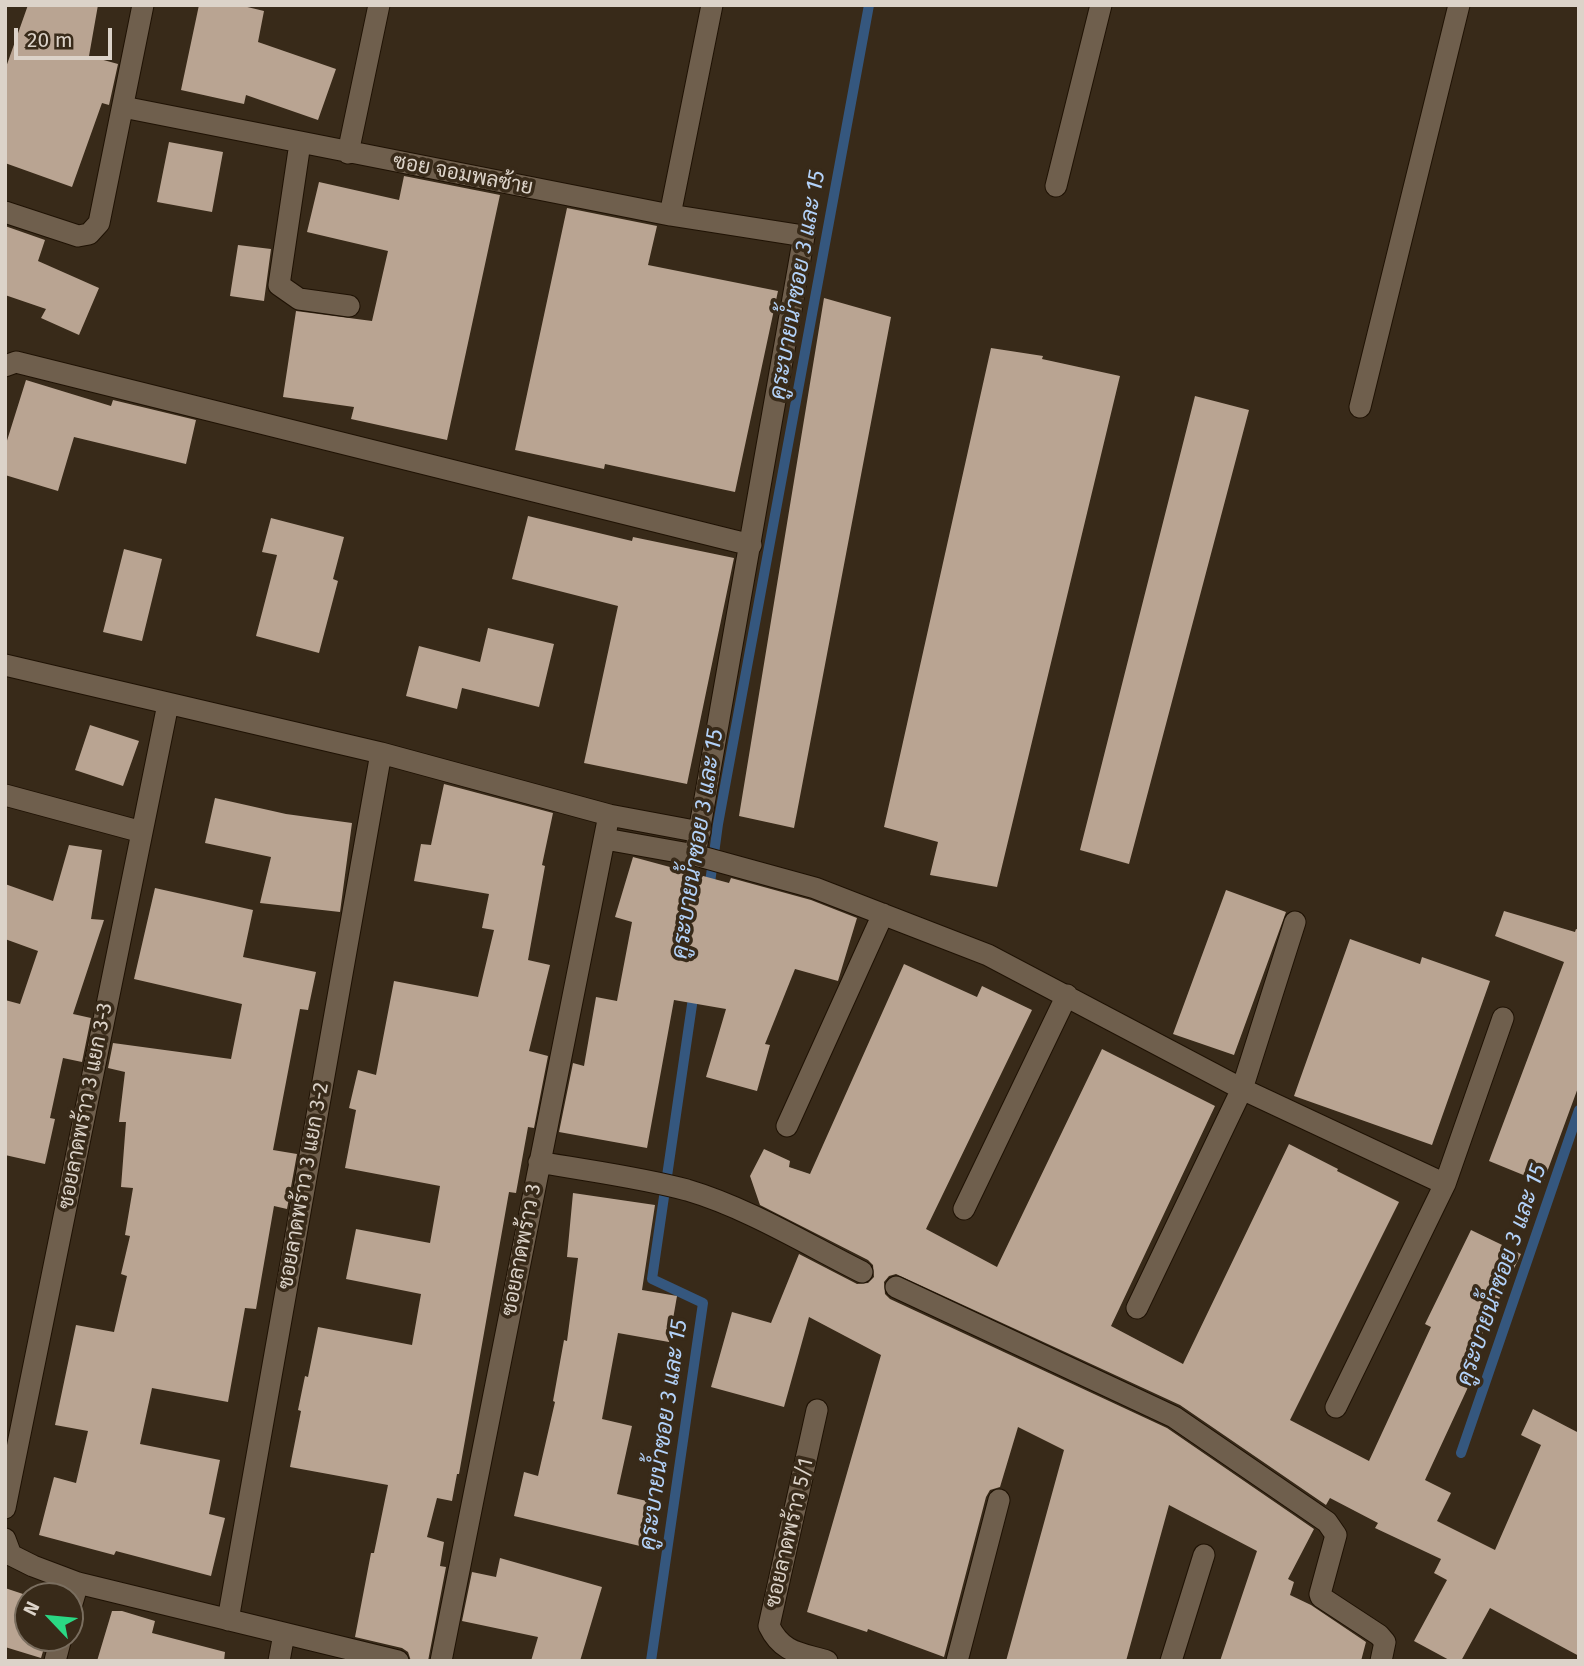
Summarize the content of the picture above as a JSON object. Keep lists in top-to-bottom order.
{
  "streets": {
    "street": [
      "ซอย จอมพลซ้าย",
      "ซอยลาดพร้าว 3 แยก 3-3",
      "ซอยลาดพร้าว 3 แยก 3-2",
      "ซอยลาดพร้าว 3",
      "ซอยลาดพร้าว 5/1"
    ]
  },
  "water": ["คูระบายน้ำซอย 3 และ 15"],
  "scale_bar": "20 m",
  "north": "top left"
}
